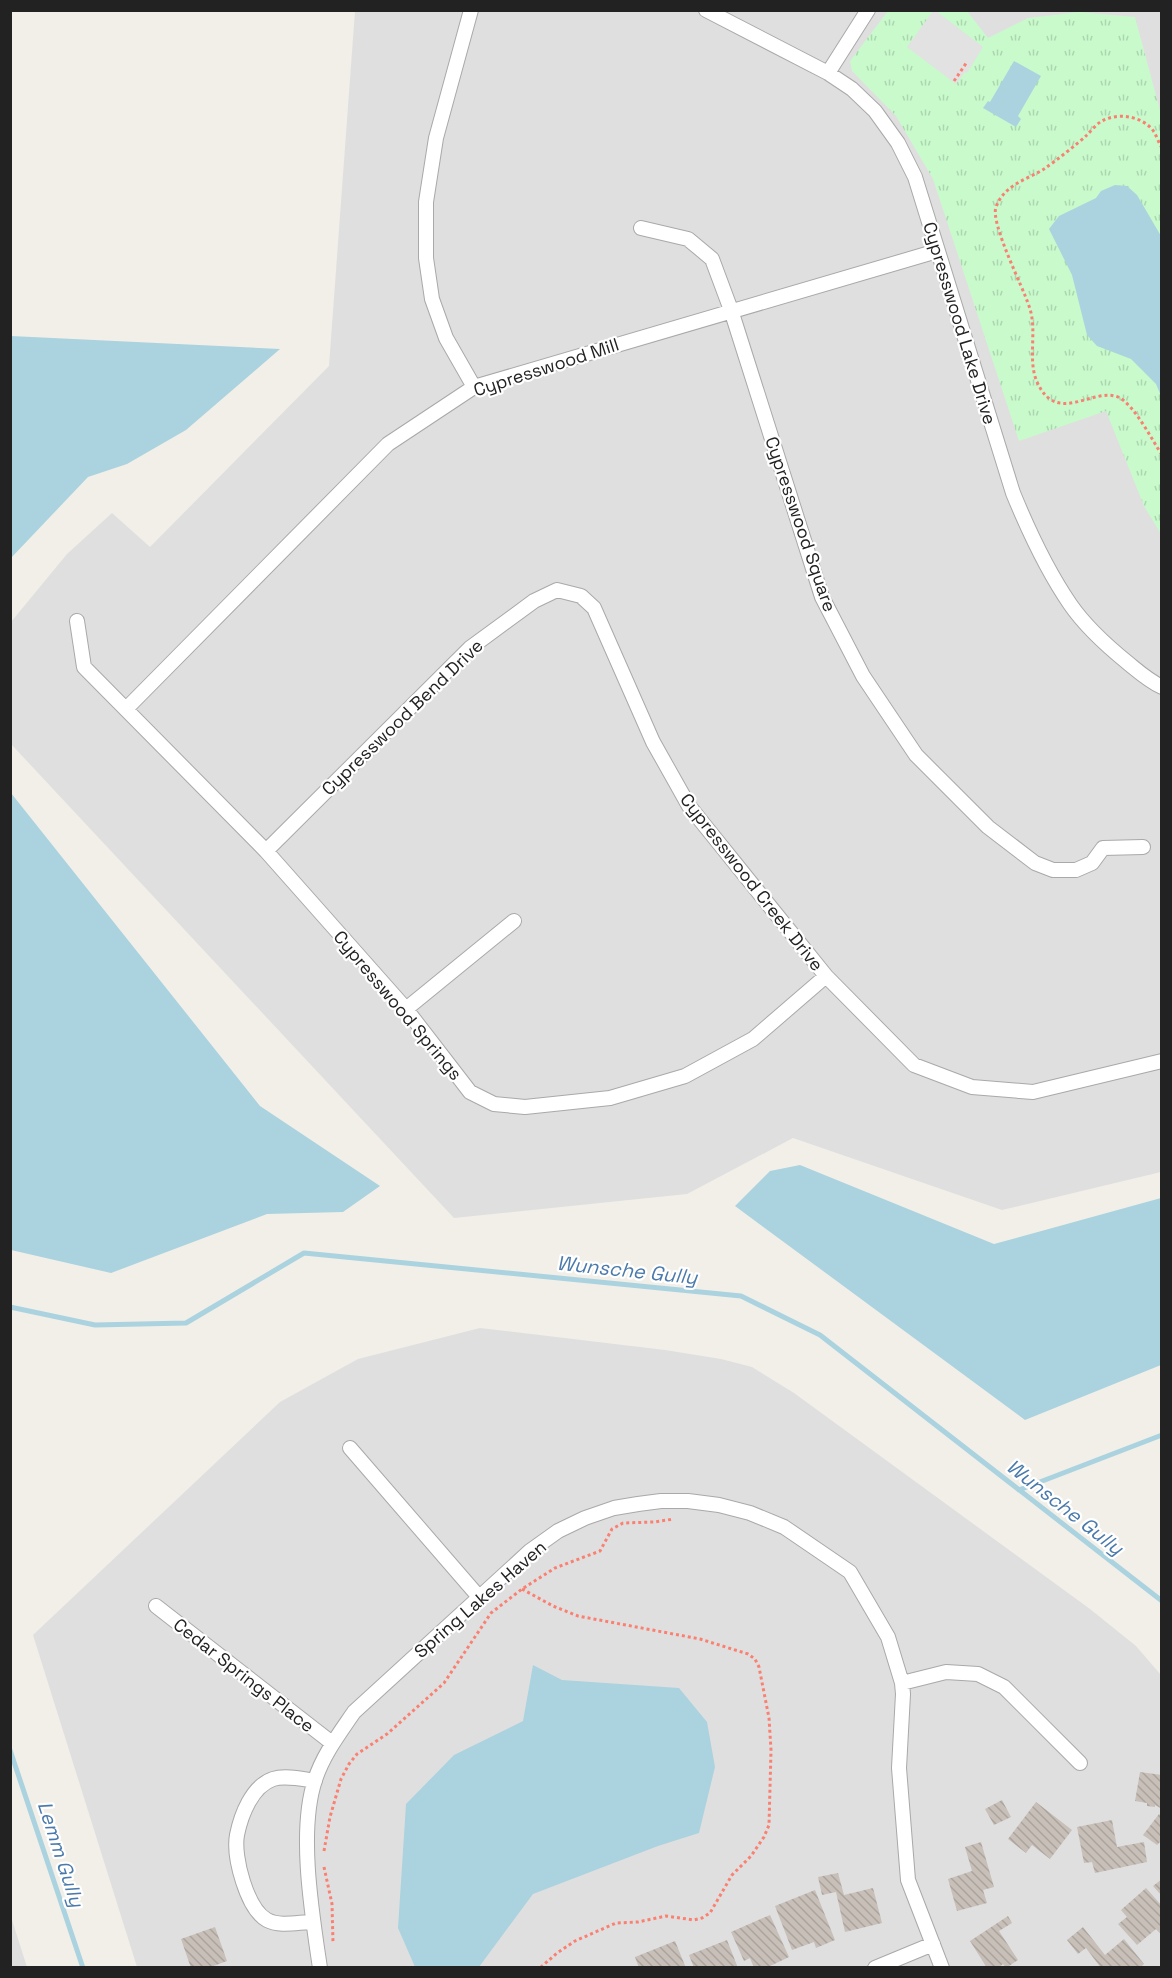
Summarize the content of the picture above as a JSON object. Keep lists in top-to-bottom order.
{
  "streets": {
    "street": [
      "Cypresswood Lake Drive",
      "Cypresswood Mill",
      "Cypresswood Square",
      "Cypresswood Bend Drive",
      "Cypresswood Creek Drive",
      "Cypresswood Springs",
      "Spring Lakes Haven",
      "Cedar Springs Place"
    ]
  },
  "crossings": [
    ["Cypresswood Lake Drive", "Cypresswood Mill"],
    ["Cypresswood Mill", "Cypresswood Square"],
    ["Cypresswood Mill", "Cypresswood Springs"],
    ["Cypresswood Bend Drive", "Cypresswood Creek Drive"],
    ["Cypresswood Bend Drive", "Cypresswood Springs"],
    ["Cypresswood Creek Drive", "Cypresswood Springs"],
    ["Spring Lakes Haven", "Cedar Springs Place"]
  ],
  "water": ["Wunsche Gully", "Lemm Gully"]
}
